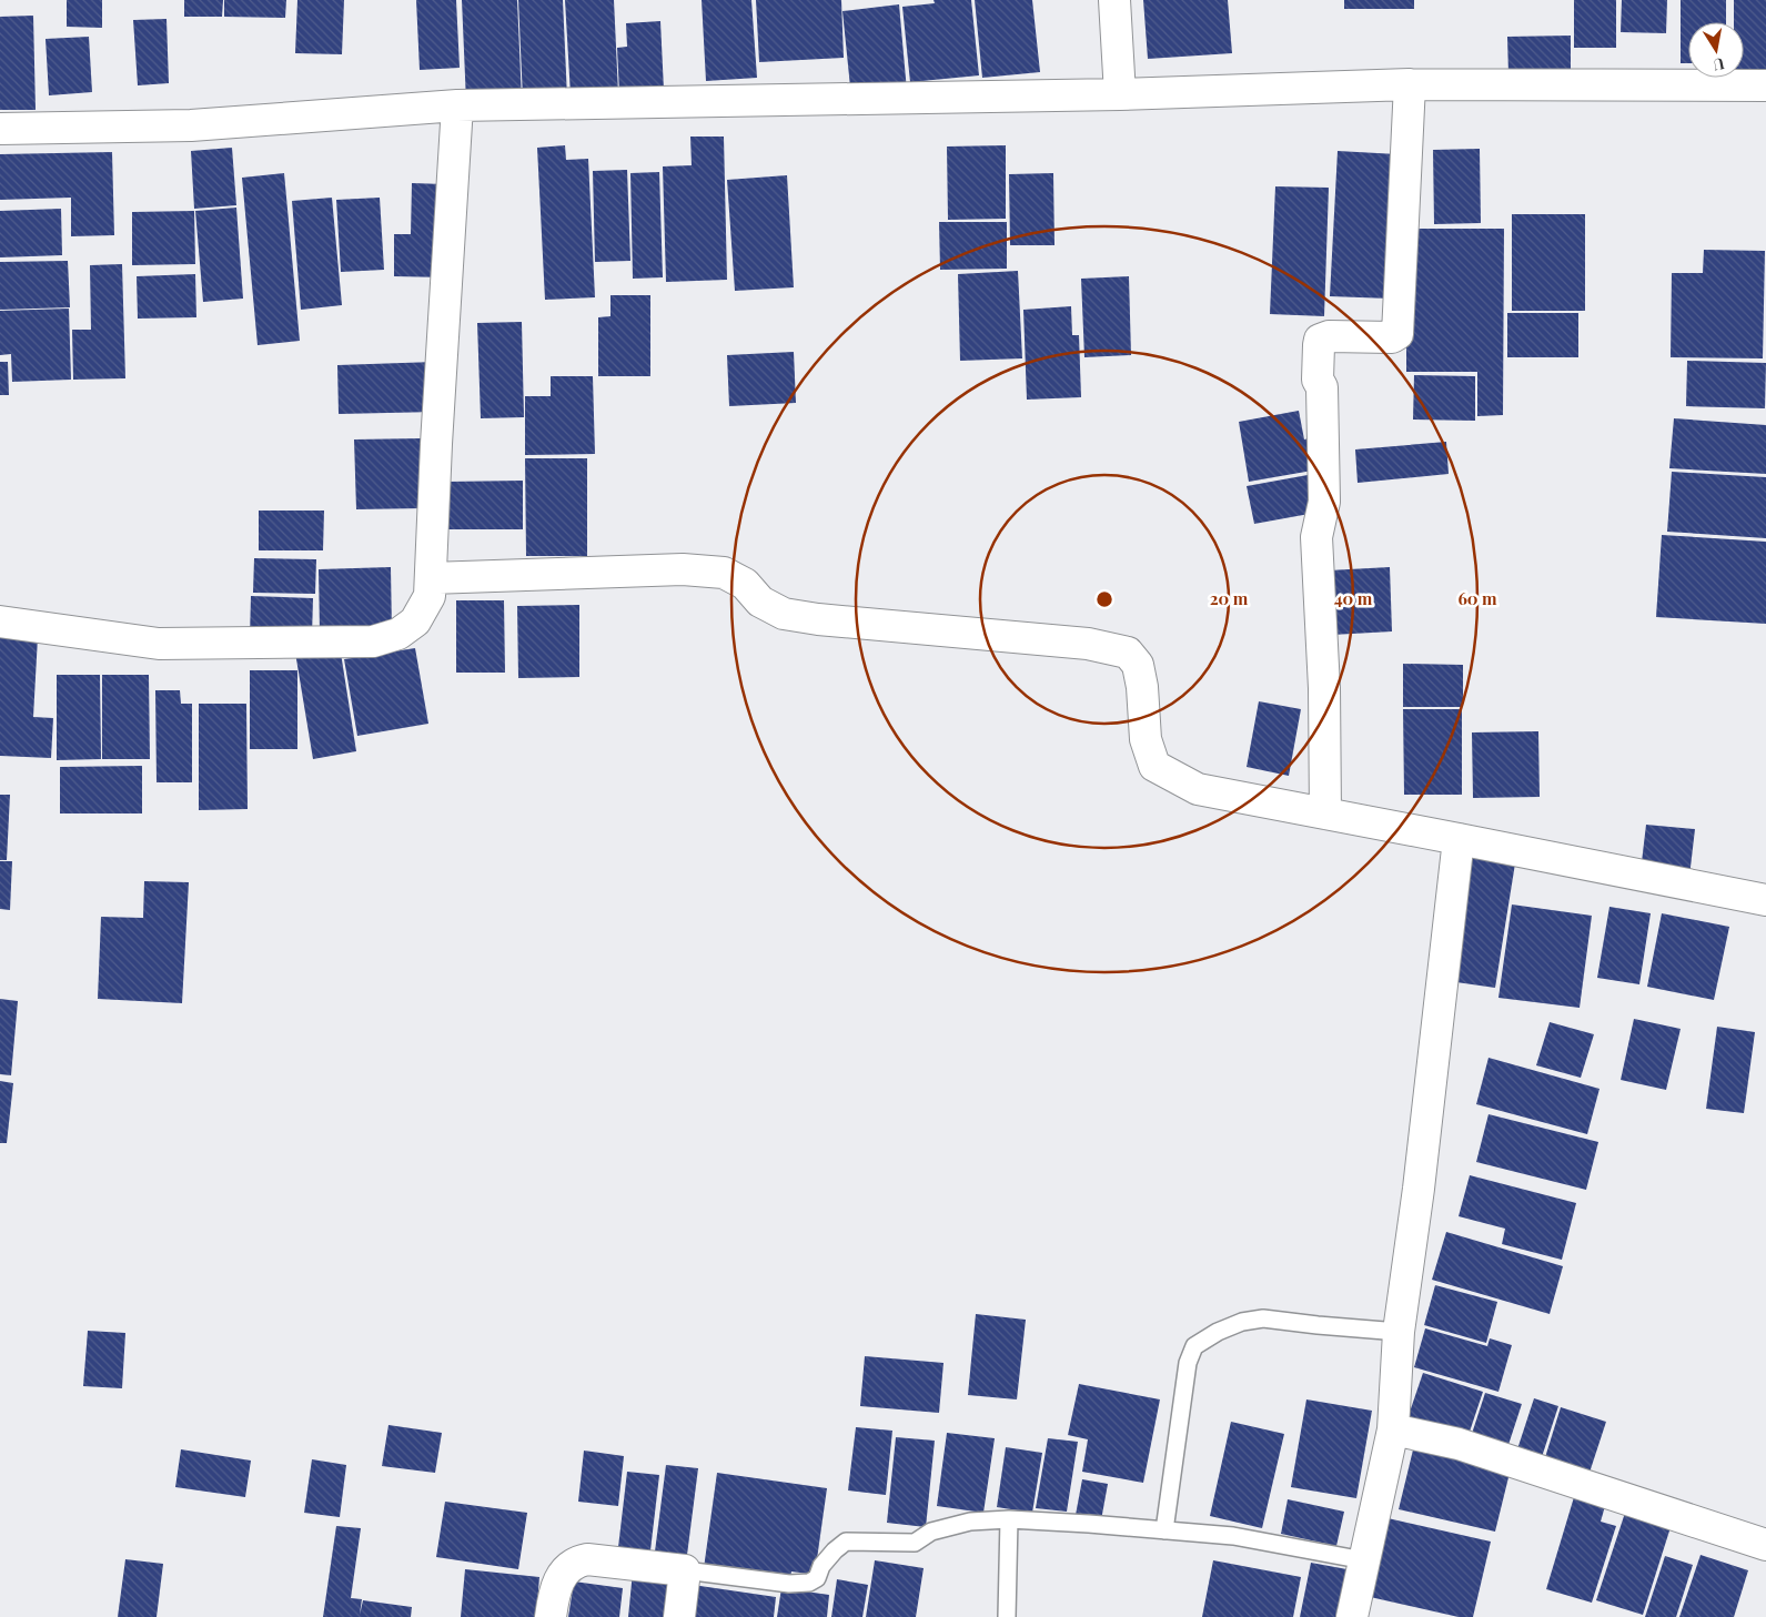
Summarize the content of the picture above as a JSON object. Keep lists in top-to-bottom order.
{
  "north": "bottom",
  "rings": ["20 m", "40 m", "60 m"]
}
